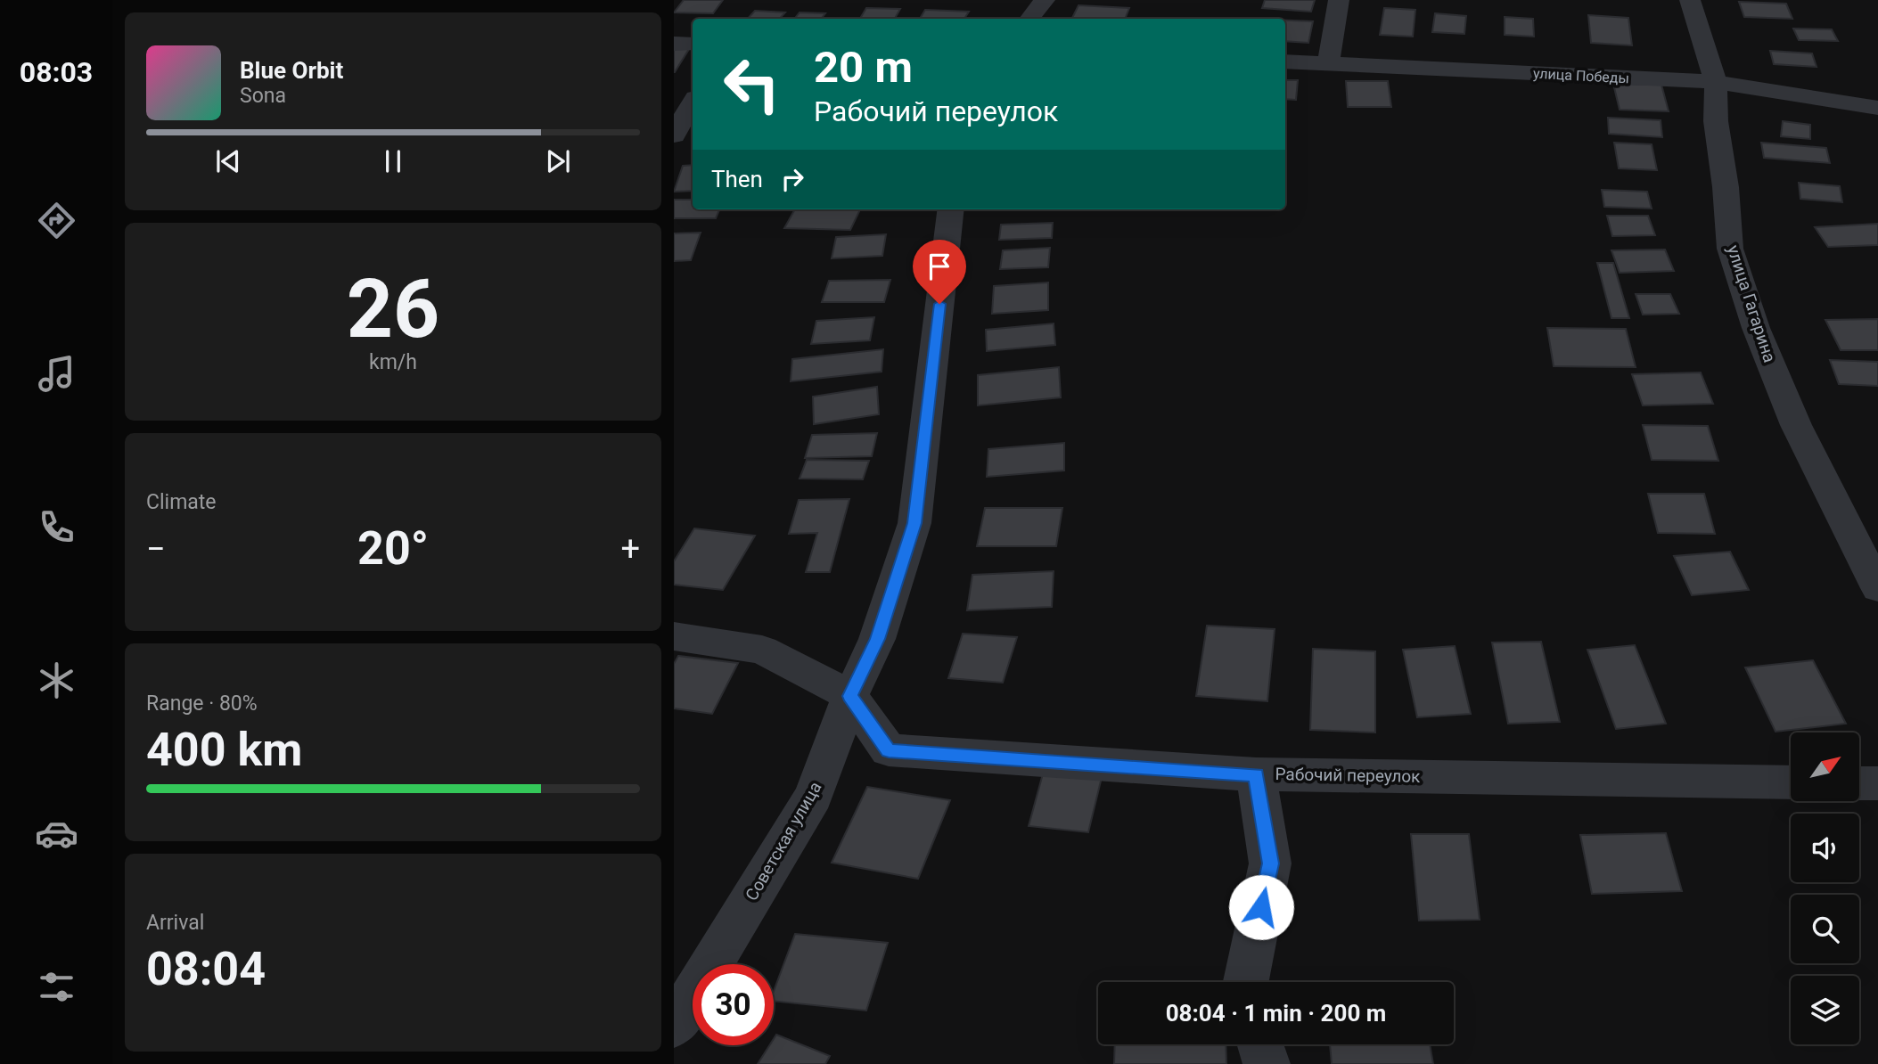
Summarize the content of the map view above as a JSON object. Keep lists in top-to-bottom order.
{
  "streets": {
    "street": [
      "улица Победы",
      "улица Гагарина",
      "Рабочий переулок",
      "Советская улица"
    ]
  },
  "crossings": [
    ["улица Победы", "улица Гагарина"],
    ["Рабочий переулок", "Советская улица"]
  ],
  "north": "top right",
  "page": {
    "tabs": "08:03",
    "turn": ["20 m", "Рабочий переулок"],
    "song": ["Blue Orbit", "Sona"],
    "then": "Then",
    "tile": [
      ["26", "km/h"],
      "Climate",
      ["Range · 80%", "400 km"],
      ["Arrival", "08:04"]
    ],
    "heat": ["−", "20°", "+"],
    "limit": "30",
    "trip": "08:04 · 1 min · 200 m"
  }
}
